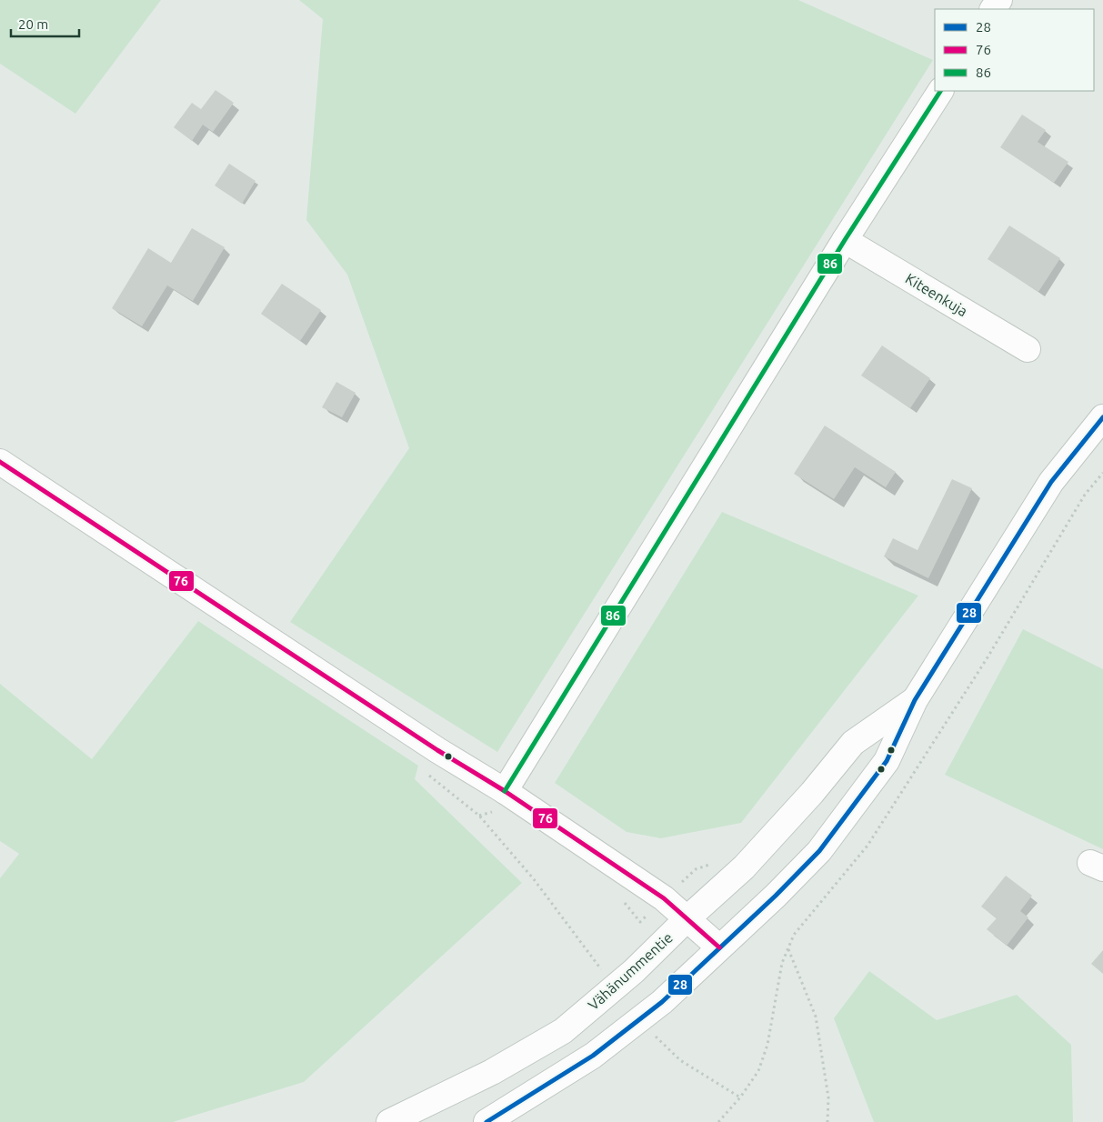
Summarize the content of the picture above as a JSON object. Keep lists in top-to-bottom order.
{
  "streets": {
    "street": ["Kiteenkuja", "Vähänummentie"]
  },
  "lines": ["transit line 86", "transit line 28", "transit line 76"],
  "legend": ["28", "76", "86"],
  "scale_bar": "20 m"
}
